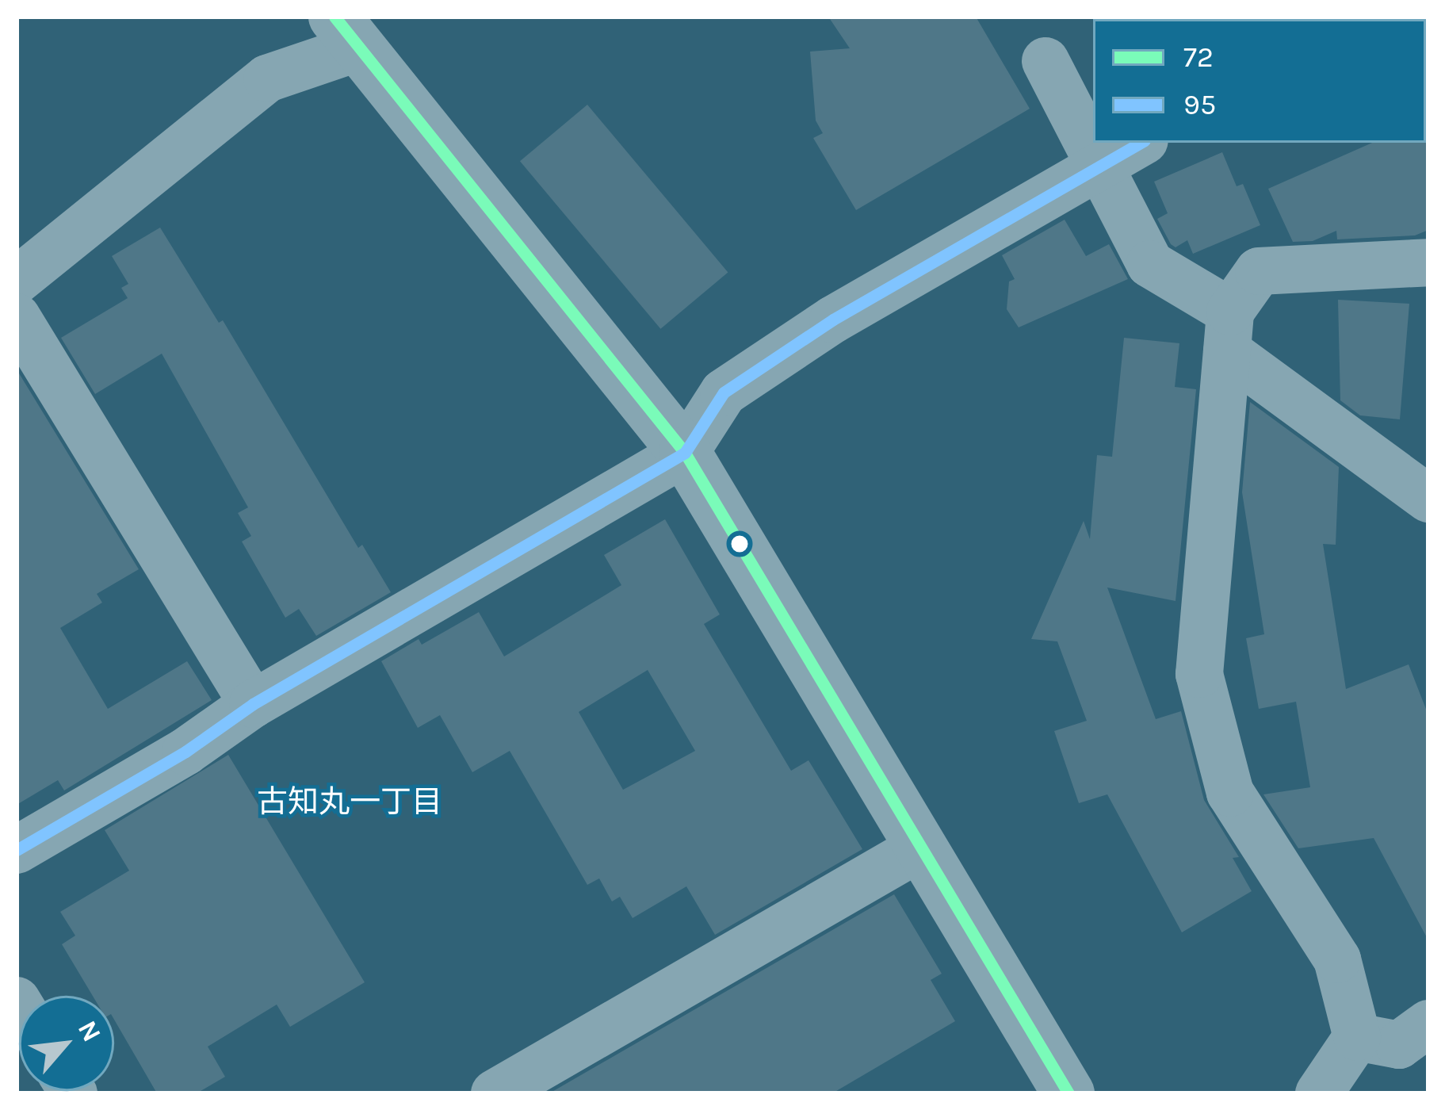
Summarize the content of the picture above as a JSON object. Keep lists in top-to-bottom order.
{
  "districts": ["古知丸一丁目"],
  "lines": ["transit line 72", "transit line 95"],
  "legend": ["72", "95"],
  "north": "top right"
}
